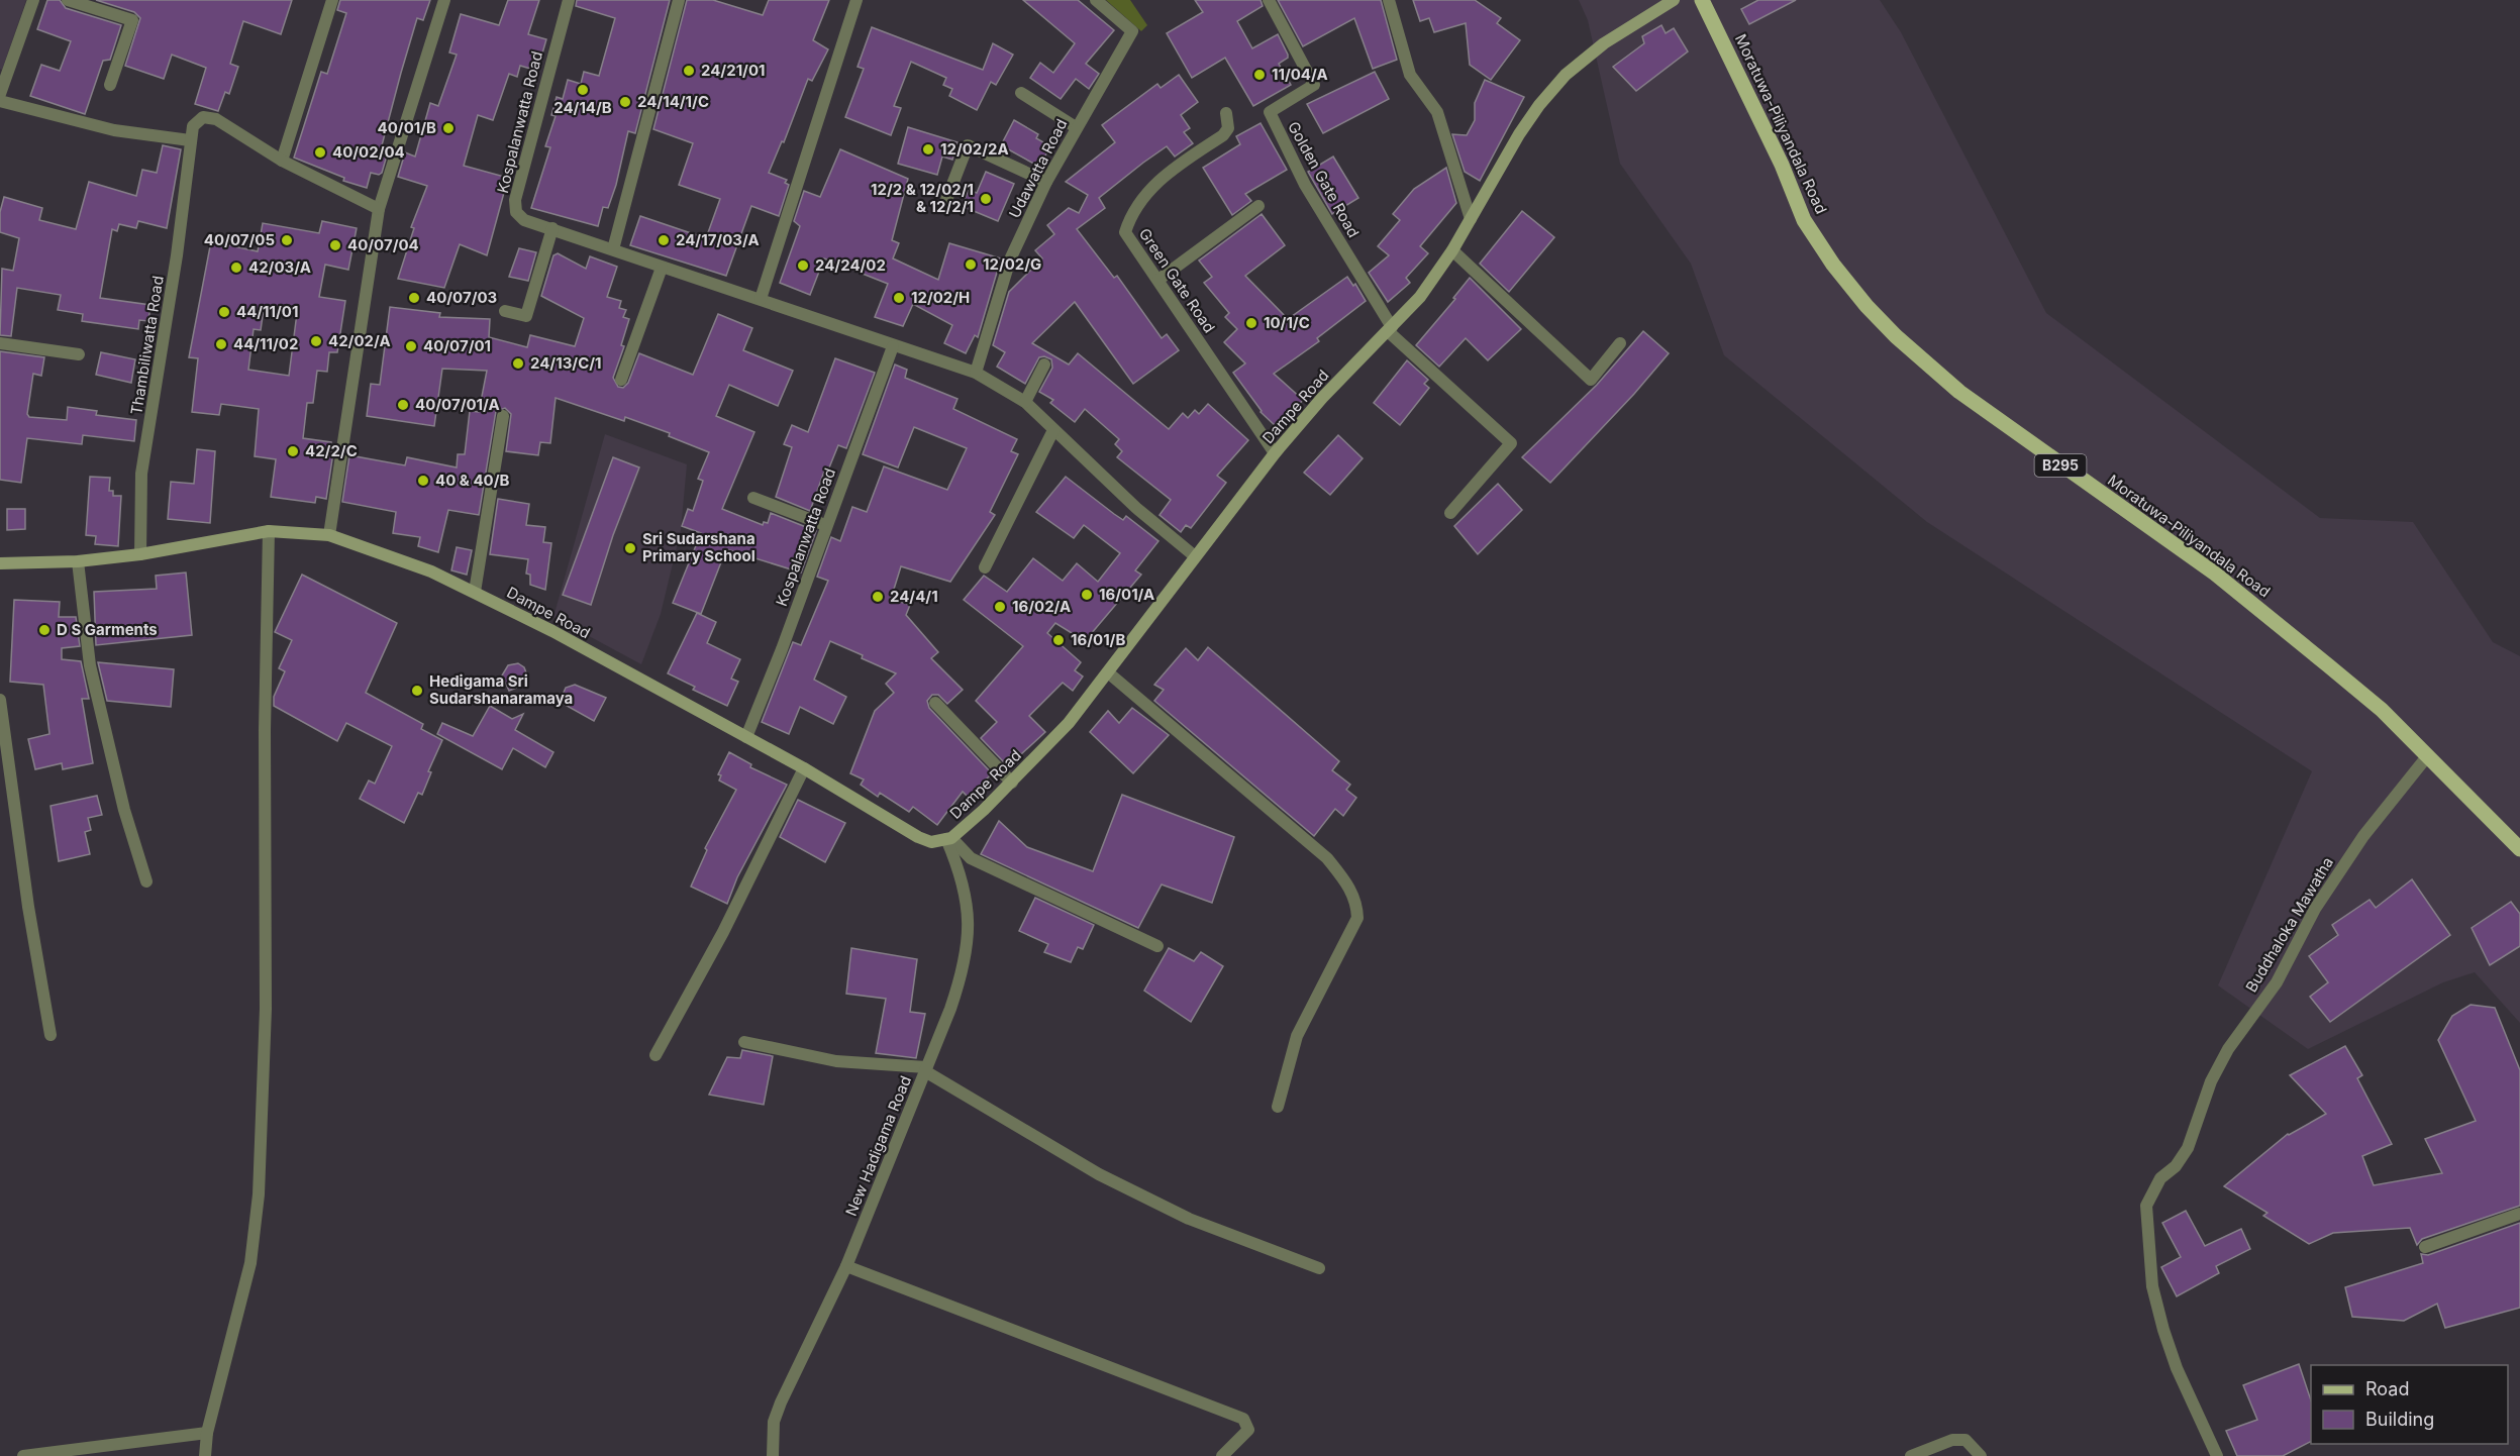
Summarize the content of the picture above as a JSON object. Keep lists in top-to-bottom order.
{
  "streets": {
    "main road": ["Moratuwa-Piliyandala Road", "B295"],
    "street": [
      "Kospalanwatta Road",
      "Udawatta Road",
      "Golden Gate Road",
      "Green Gate Road",
      "Thambiliwatta Road",
      "Dampe Road",
      "Buddhaloka Mawatha",
      "New Hadigama Road"
    ]
  },
  "crossings": [
    ["Kospalanwatta Road", "Udawatta Road"],
    ["Kospalanwatta Road", "Dampe Road"],
    ["Moratuwa-Piliyandala Road", "Buddhaloka Mawatha"],
    ["Golden Gate Road", "Dampe Road"],
    ["Green Gate Road", "Dampe Road"],
    ["Thambiliwatta Road", "Dampe Road"],
    ["Dampe Road", "New Hadigama Road"]
  ],
  "places": [
    "24/21/01",
    "11/04/A",
    "24/14/B",
    "24/14/1/C",
    "40/01/B",
    "12/02/2A",
    "40/02/04",
    "12/2 & 12/02/1 & 12/2/1",
    "40/07/05",
    "24/17/03/A",
    "40/07/04",
    "12/02/G",
    "24/24/02",
    "42/03/A",
    "40/07/03",
    "12/02/H",
    "44/11/01",
    "10/1/C",
    "42/02/A",
    "44/11/02",
    "40/07/01",
    "24/13/C/1",
    "40/07/01/A",
    "42/2/C",
    "40 & 40/B",
    "Sri Sudarshana Primary School",
    "16/01/A",
    "24/4/1",
    "16/02/A",
    "D S Garments",
    "16/01/B",
    "Hedigama Sri Sudarshanaramaya"
  ],
  "legend": ["Road", "Building"]
}
